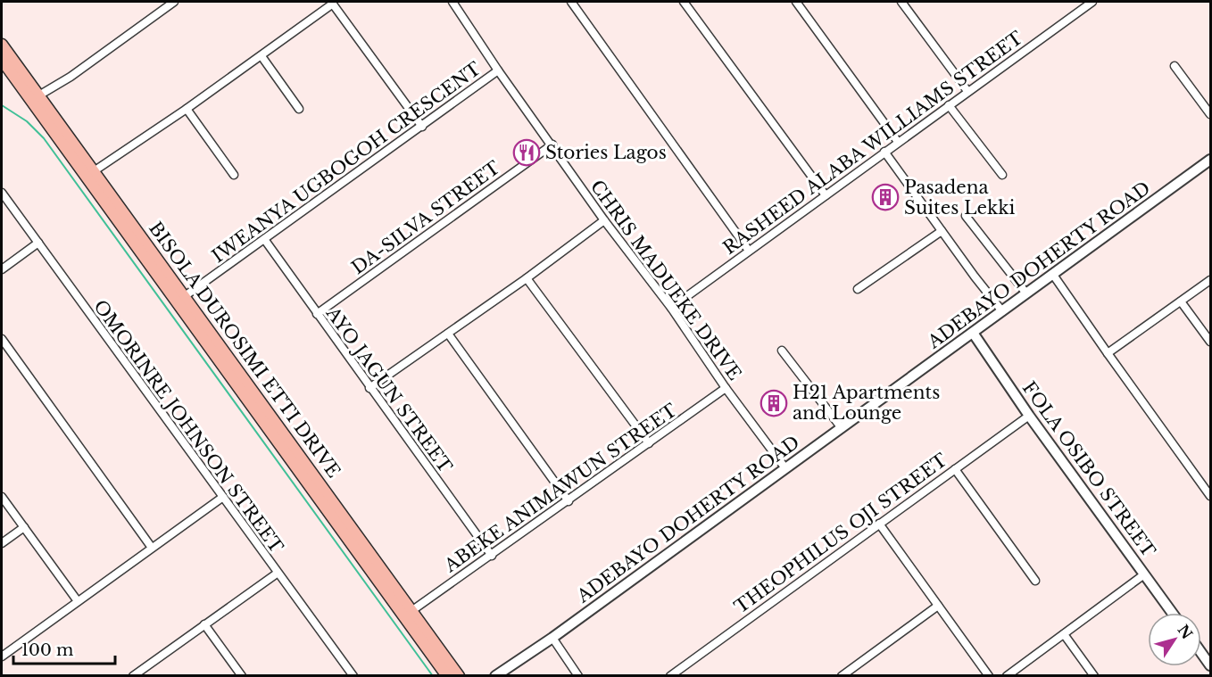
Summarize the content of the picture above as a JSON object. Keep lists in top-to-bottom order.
{
  "streets": {
    "main road": ["BISOLA DUROSIMI ETTI DRIVE"],
    "street": [
      "RASHEED ALABA WILLIAMS STREET",
      "IWEANYA UGBOGOH CRESCENT",
      "DA-SILVA STREET",
      "ADEBAYO DOHERTY ROAD",
      "CHRIS MADUEKE DRIVE",
      "AYO JAGUN STREET",
      "OMORINRE JOHNSON STREET",
      "FOLA OSIBO STREET",
      "ABEKE ANIMAWUN STREET",
      "THEOPHILUS OJI STREET"
    ]
  },
  "crossings": [
    ["RASHEED ALABA WILLIAMS STREET", "CHRIS MADUEKE DRIVE"],
    ["IWEANYA UGBOGOH CRESCENT", "CHRIS MADUEKE DRIVE"],
    ["IWEANYA UGBOGOH CRESCENT", "BISOLA DUROSIMI ETTI DRIVE"],
    ["IWEANYA UGBOGOH CRESCENT", "AYO JAGUN STREET"],
    ["DA-SILVA STREET", "CHRIS MADUEKE DRIVE"],
    ["DA-SILVA STREET", "AYO JAGUN STREET"],
    ["ADEBAYO DOHERTY ROAD", "CHRIS MADUEKE DRIVE"],
    ["ADEBAYO DOHERTY ROAD", "FOLA OSIBO STREET"],
    ["CHRIS MADUEKE DRIVE", "ABEKE ANIMAWUN STREET"],
    ["BISOLA DUROSIMI ETTI DRIVE", "ABEKE ANIMAWUN STREET"],
    ["AYO JAGUN STREET", "ABEKE ANIMAWUN STREET"],
    ["FOLA OSIBO STREET", "THEOPHILUS OJI STREET"]
  ],
  "places": {
    "restaurant": ["Stories Lagos"],
    "building": ["Pasadena Suites Lekki", "H21 Apartments and Lounge"]
  },
  "scale_bar": "100 m",
  "north": "top right"
}
